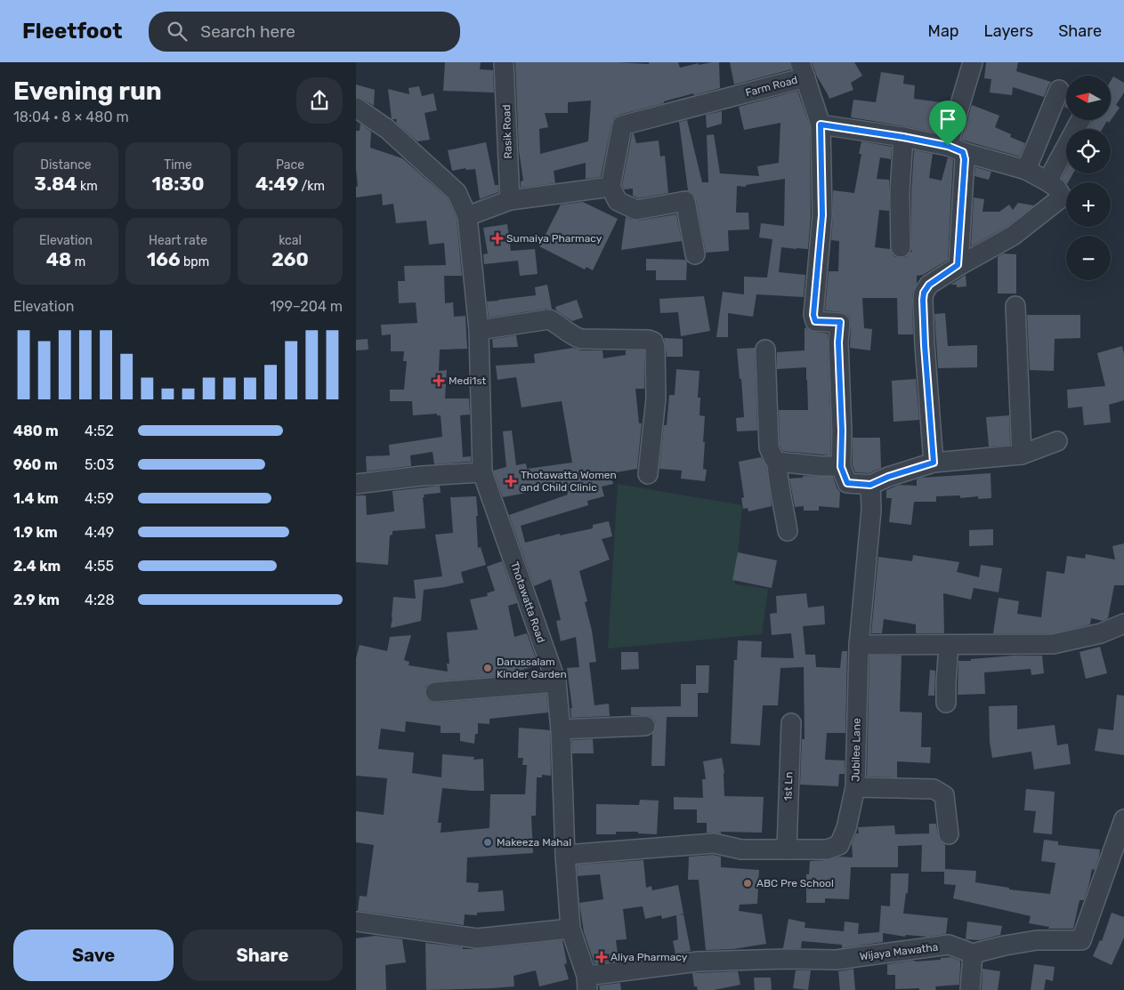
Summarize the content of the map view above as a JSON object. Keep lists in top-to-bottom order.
{
  "streets": {
    "street": [
      "Farm Road",
      "Rasik Road",
      "Thotawatta Road",
      "Jubilee Lane",
      "1st Ln",
      "Wijaya Mawatha"
    ]
  },
  "crossings": [
    ["Thotawatta Road", "Jubilee Lane"],
    ["Thotawatta Road", "Wijaya Mawatha"],
    ["Jubilee Lane", "1st Ln"]
  ],
  "places": {
    "health": [
      "Sumaiya Pharmacy",
      "Medi1st",
      "Thotawatta Women and Child Clinic",
      "Aliya Pharmacy"
    ],
    "other": ["Darussalam Kinder Garden", "Makeeza Mahal", "ABC Pre School"]
  },
  "north": "left",
  "page": {
    "header": "Fleetfoot",
    "search": "Search here",
    "nav": ["Map", "Layers", "Share"],
    "heading": ["Evening run", "18:04 · 8 × 480 m"],
    "map_buttons": ["+", "−"],
    "stats": [
      ["Distance", "3.84 km"],
      ["Time", "18:30"],
      ["Pace", "4:49 /km"],
      ["Elevation", "48 m"],
      ["Heart rate", "166 bpm"],
      ["kcal", "260"]
    ],
    "chart": ["Elevation", "199–204 m"],
    "list": [
      {
        "name": "480 m",
        "note": "4:52"
      },
      {
        "name": "960 m",
        "note": "5:03"
      },
      {
        "name": "1.4 km",
        "note": "4:59"
      },
      {
        "name": "1.9 km",
        "note": "4:49"
      },
      {
        "name": "2.4 km",
        "note": "4:55"
      },
      {
        "name": "2.9 km",
        "note": "4:28"
      }
    ],
    "buttons": ["Save", "Share"]
  }
}
